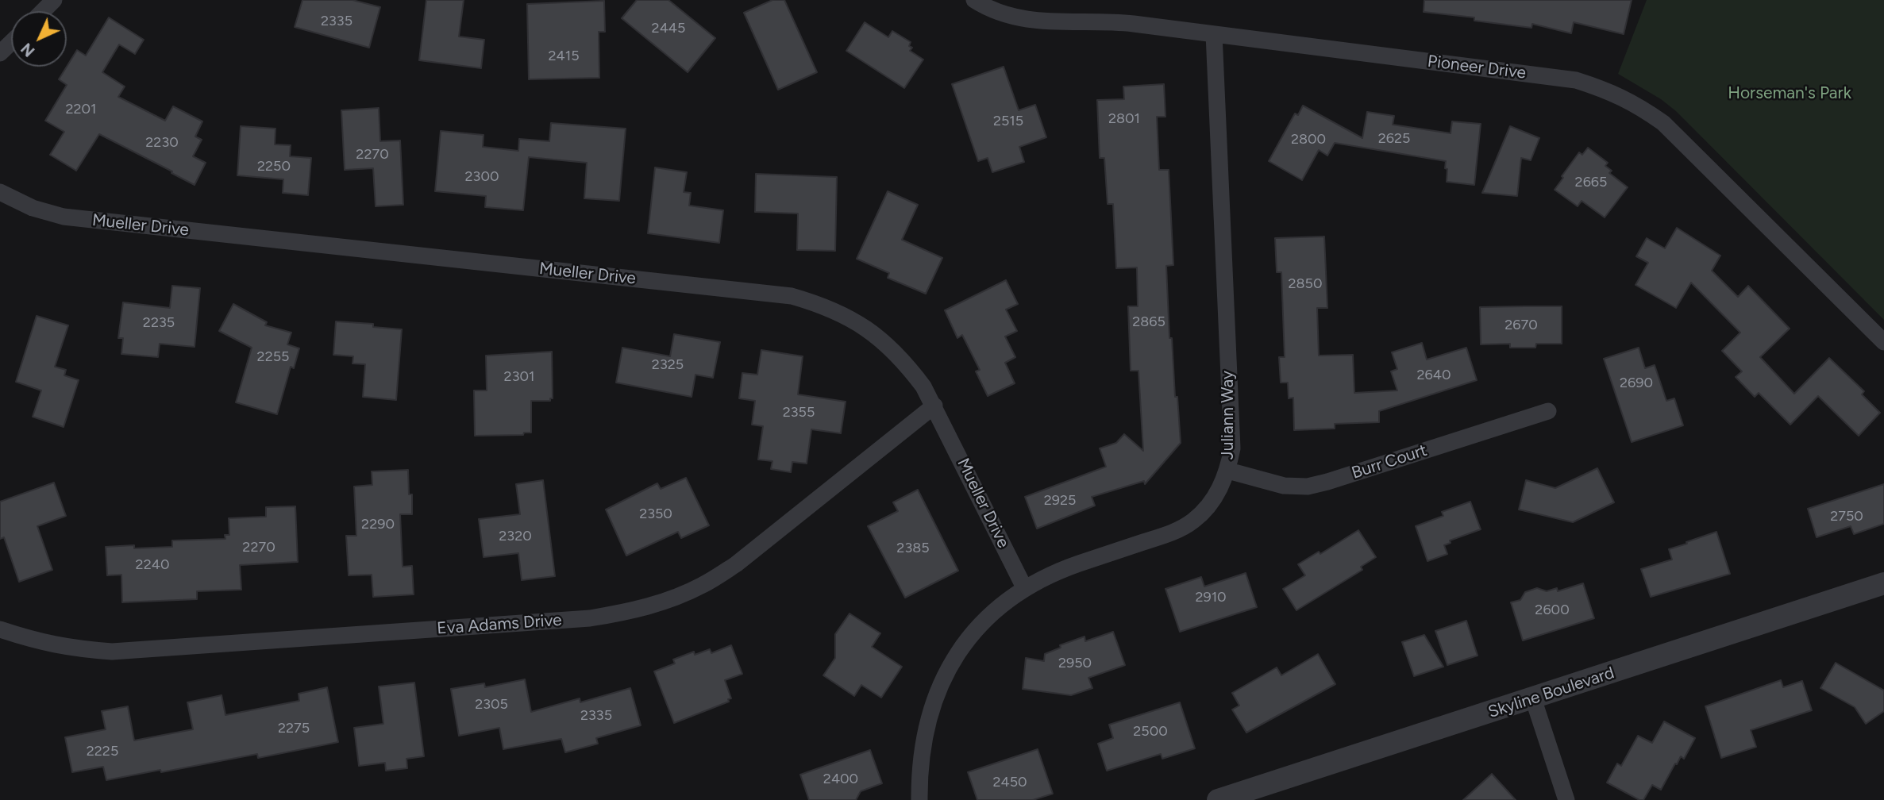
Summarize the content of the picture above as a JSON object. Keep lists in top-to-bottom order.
{
  "streets": {
    "street": [
      "Pioneer Drive",
      "Mueller Drive",
      "Juliann Way",
      "Burr Court",
      "Eva Adams Drive",
      "Skyline Boulevard"
    ]
  },
  "crossings": [
    ["Pioneer Drive", "Juliann Way"],
    ["Mueller Drive", "Juliann Way"],
    ["Mueller Drive", "Eva Adams Drive"],
    ["Juliann Way", "Burr Court"]
  ],
  "parks": ["Horseman's Park"],
  "house_numbers": [
    "2335",
    "2445",
    "2415",
    "2201",
    "2801",
    "2515",
    "2625",
    "2800",
    "2230",
    "2270",
    "2250",
    "2300",
    "2665",
    "2850",
    "2865",
    "2235",
    "2670",
    "2255",
    "2325",
    "2640",
    "2301",
    "2690",
    "2355",
    "2925",
    "2350",
    "2750",
    "2290",
    "2320",
    "2270",
    "2385",
    "2240",
    "2910",
    "2600",
    "2950",
    "2305",
    "2335",
    "2275",
    "2500",
    "2225",
    "2400",
    "2450"
  ],
  "north": "bottom left"
}
